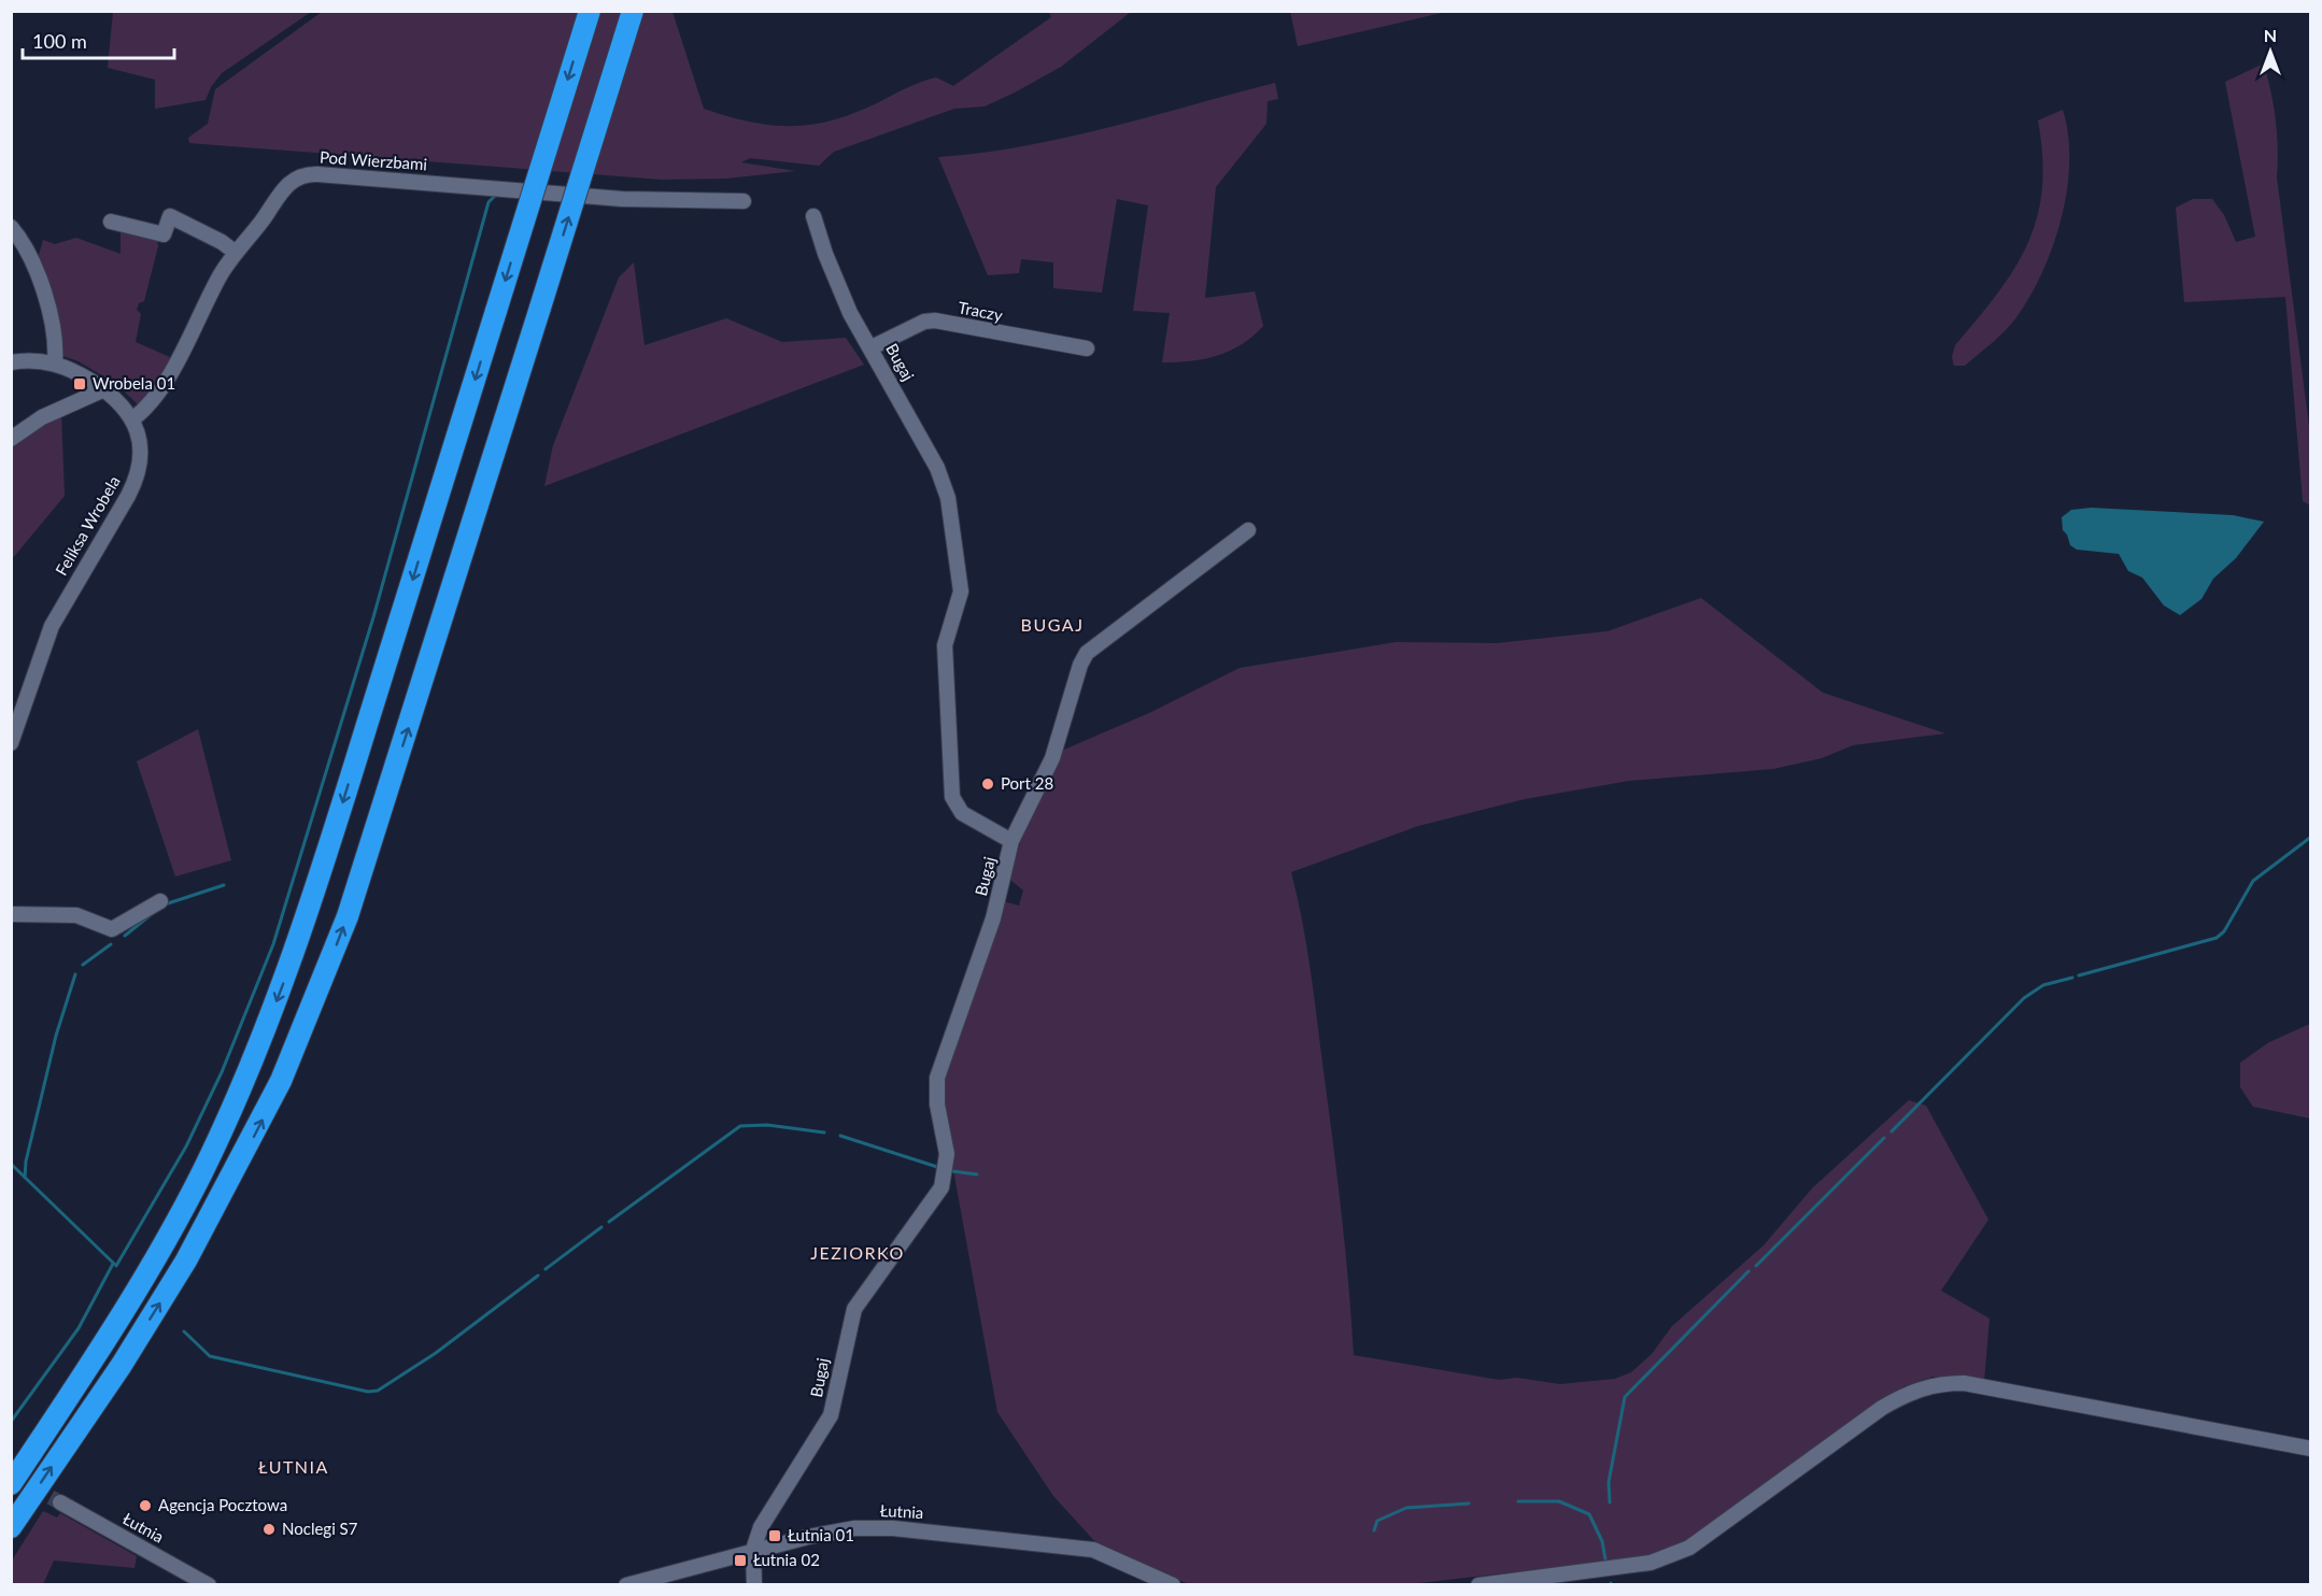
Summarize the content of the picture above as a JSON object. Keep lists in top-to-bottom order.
{
  "streets": {
    "street": [
      "Pod Wierzbami",
      "Traczy",
      "Bugaj",
      "Feliksa Wrobela",
      "Łutnia"
    ]
  },
  "crossings": [
    ["Pod Wierzbami", "Feliksa Wrobela"],
    ["Traczy", "Bugaj"],
    ["Bugaj", "Łutnia"]
  ],
  "districts": ["BUGAJ", "JEZIORKO", "ŁUTNIA"],
  "places": {
    "transit": ["Wrobela 01", "Łutnia 01", "Łutnia 02"],
    "other": ["Port 28", "Agencja Pocztowa", "Noclegi S7"]
  },
  "scale_bar": "100 m",
  "north": "top"
}
